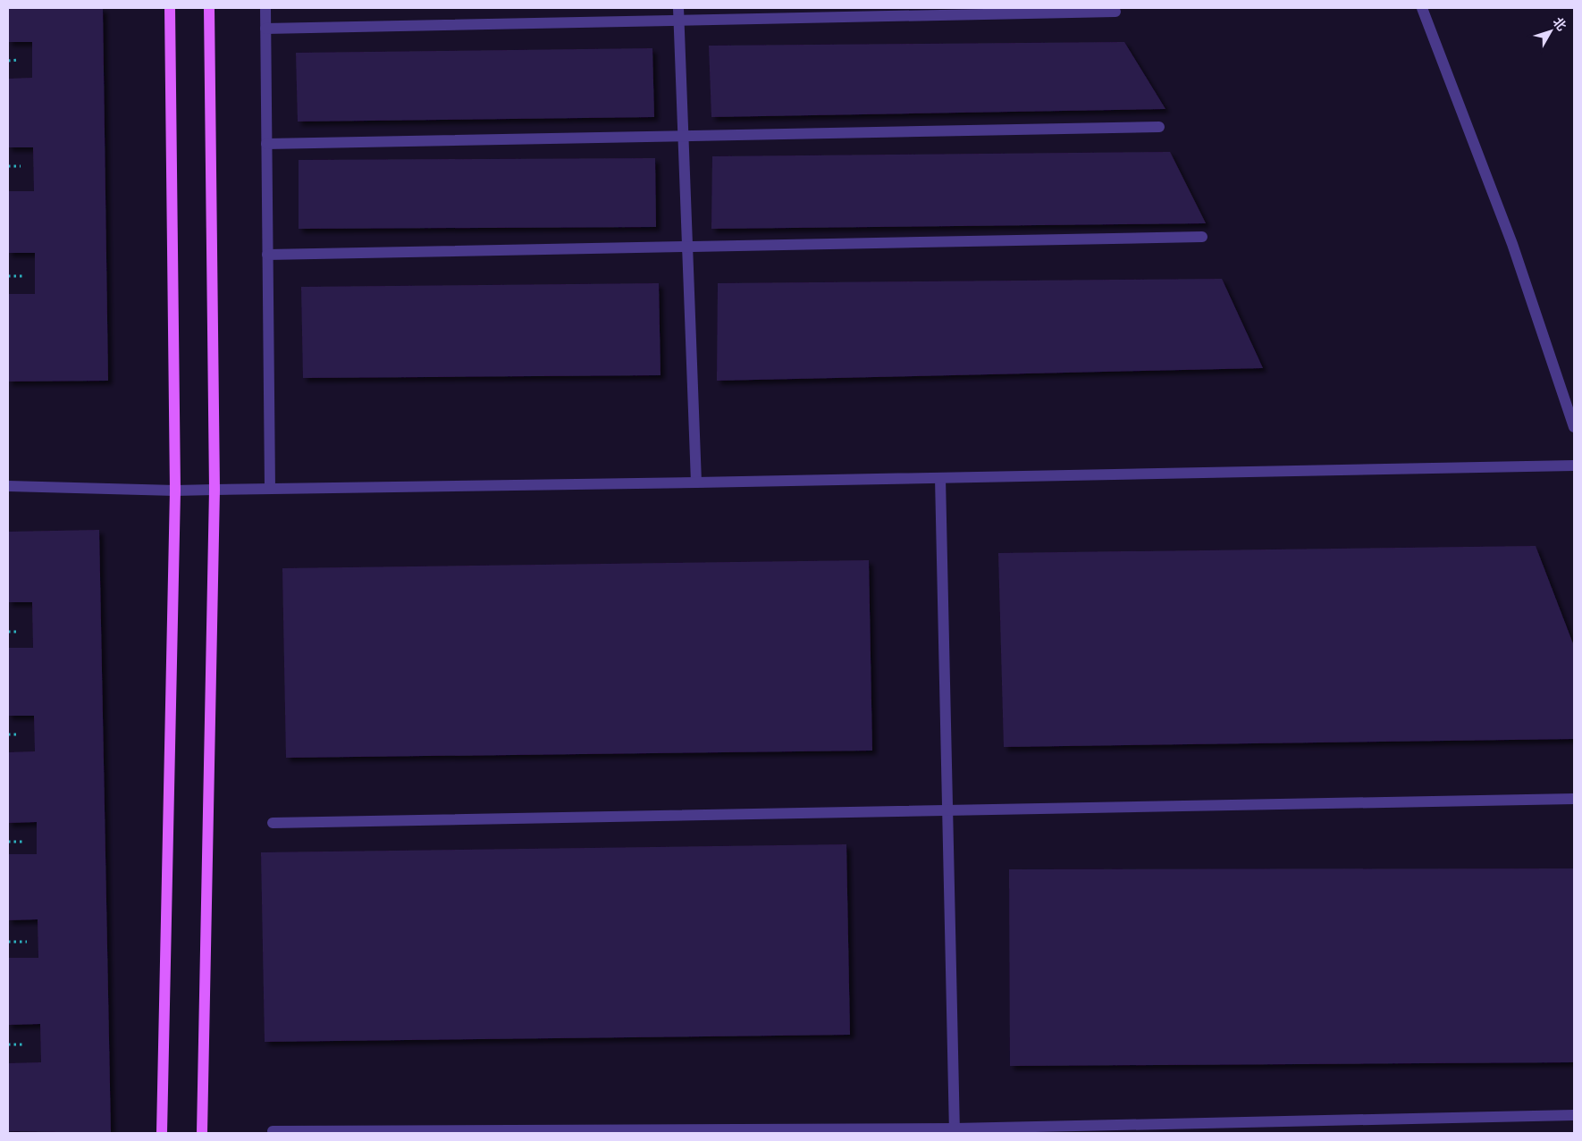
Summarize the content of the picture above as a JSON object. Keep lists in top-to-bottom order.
{
  "north": "top right"
}
